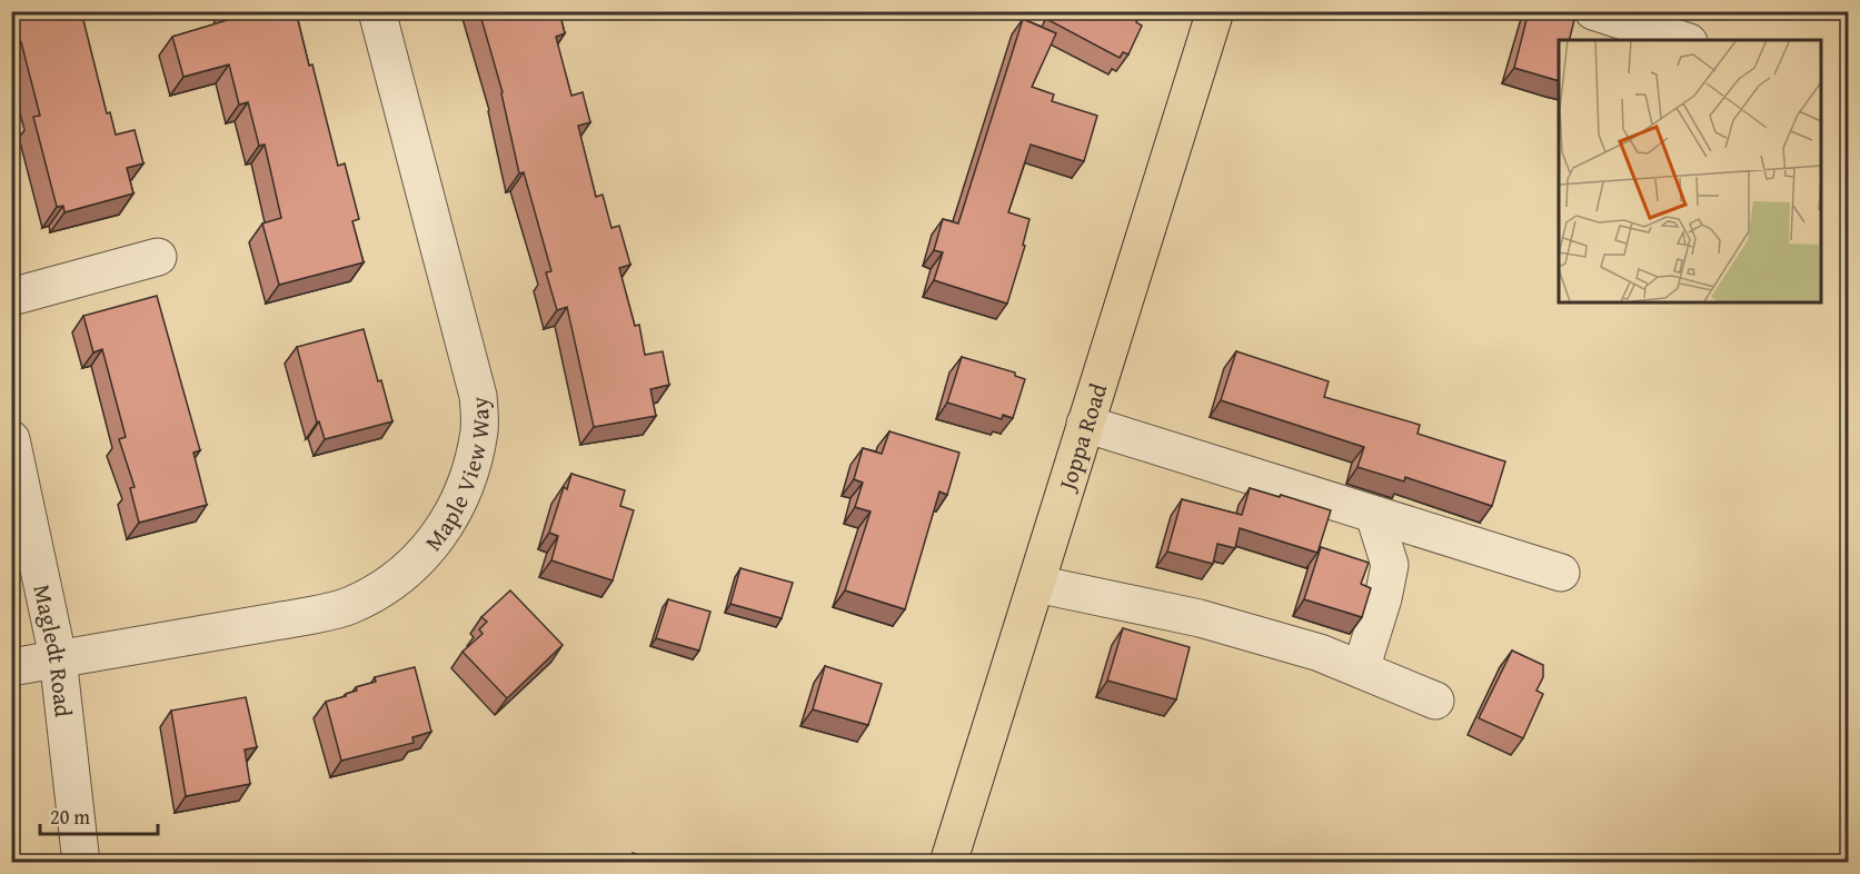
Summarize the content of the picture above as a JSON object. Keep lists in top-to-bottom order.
{
  "streets": {
    "main road": ["Joppa Road"],
    "street": ["Maple View Way", "Magledt Road"]
  },
  "crossings": [
    ["Maple View Way", "Magledt Road"]
  ],
  "scale_bar": "20 m"
}
